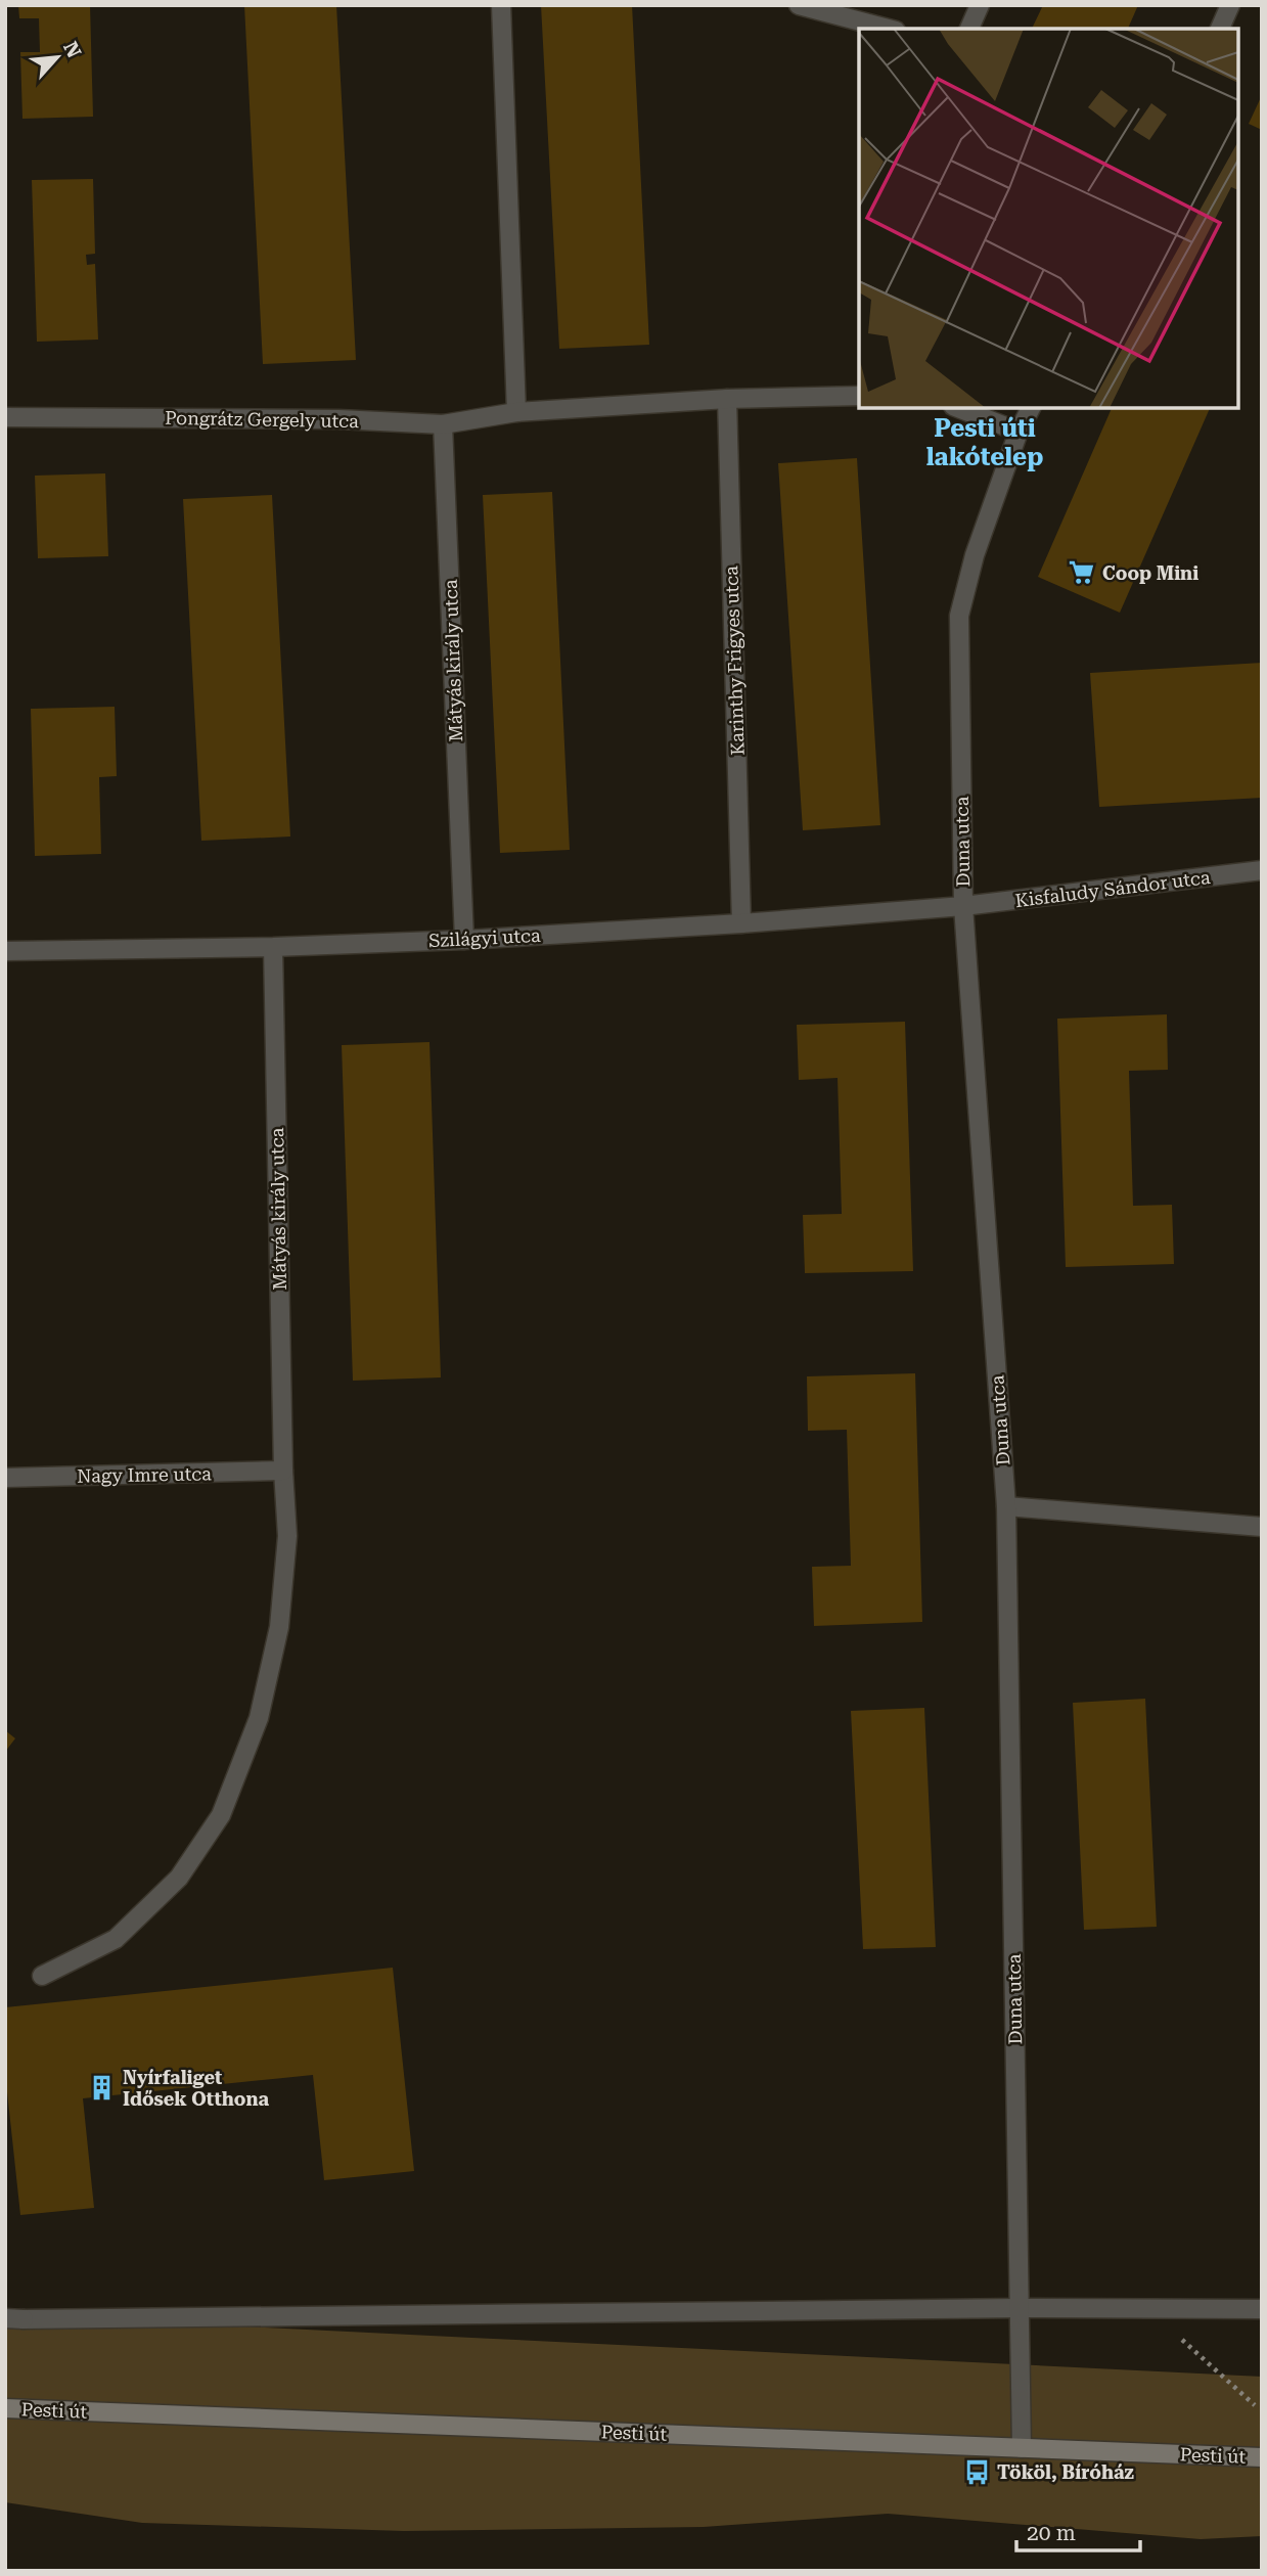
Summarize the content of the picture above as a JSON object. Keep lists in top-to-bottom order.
{
  "streets": {
    "main road": ["Pesti út"],
    "street": [
      "Pongrátz Gergely utca",
      "Mátyás király utca",
      "Karinthy Frigyes utca",
      "Duna utca",
      "Kisfaludy Sándor utca",
      "Szilágyi utca",
      "Nagy Imre utca"
    ]
  },
  "crossings": [
    ["Pongrátz Gergely utca", "Mátyás király utca"],
    ["Mátyás király utca", "Szilágyi utca"],
    ["Mátyás király utca", "Nagy Imre utca"],
    ["Karinthy Frigyes utca", "Szilágyi utca"],
    ["Duna utca", "Kisfaludy Sándor utca"],
    ["Duna utca", "Szilágyi utca"],
    ["Duna utca", "Pesti út"],
    ["Kisfaludy Sándor utca", "Szilágyi utca"]
  ],
  "districts": ["Pesti úti lakótelep"],
  "places": {
    "supermarket": ["Coop Mini"],
    "building": ["Nyírfaliget Idősek Otthona"],
    "bus stop": ["Tököl, Bíróház"]
  },
  "scale_bar": "20 m",
  "north": "top right"
}
